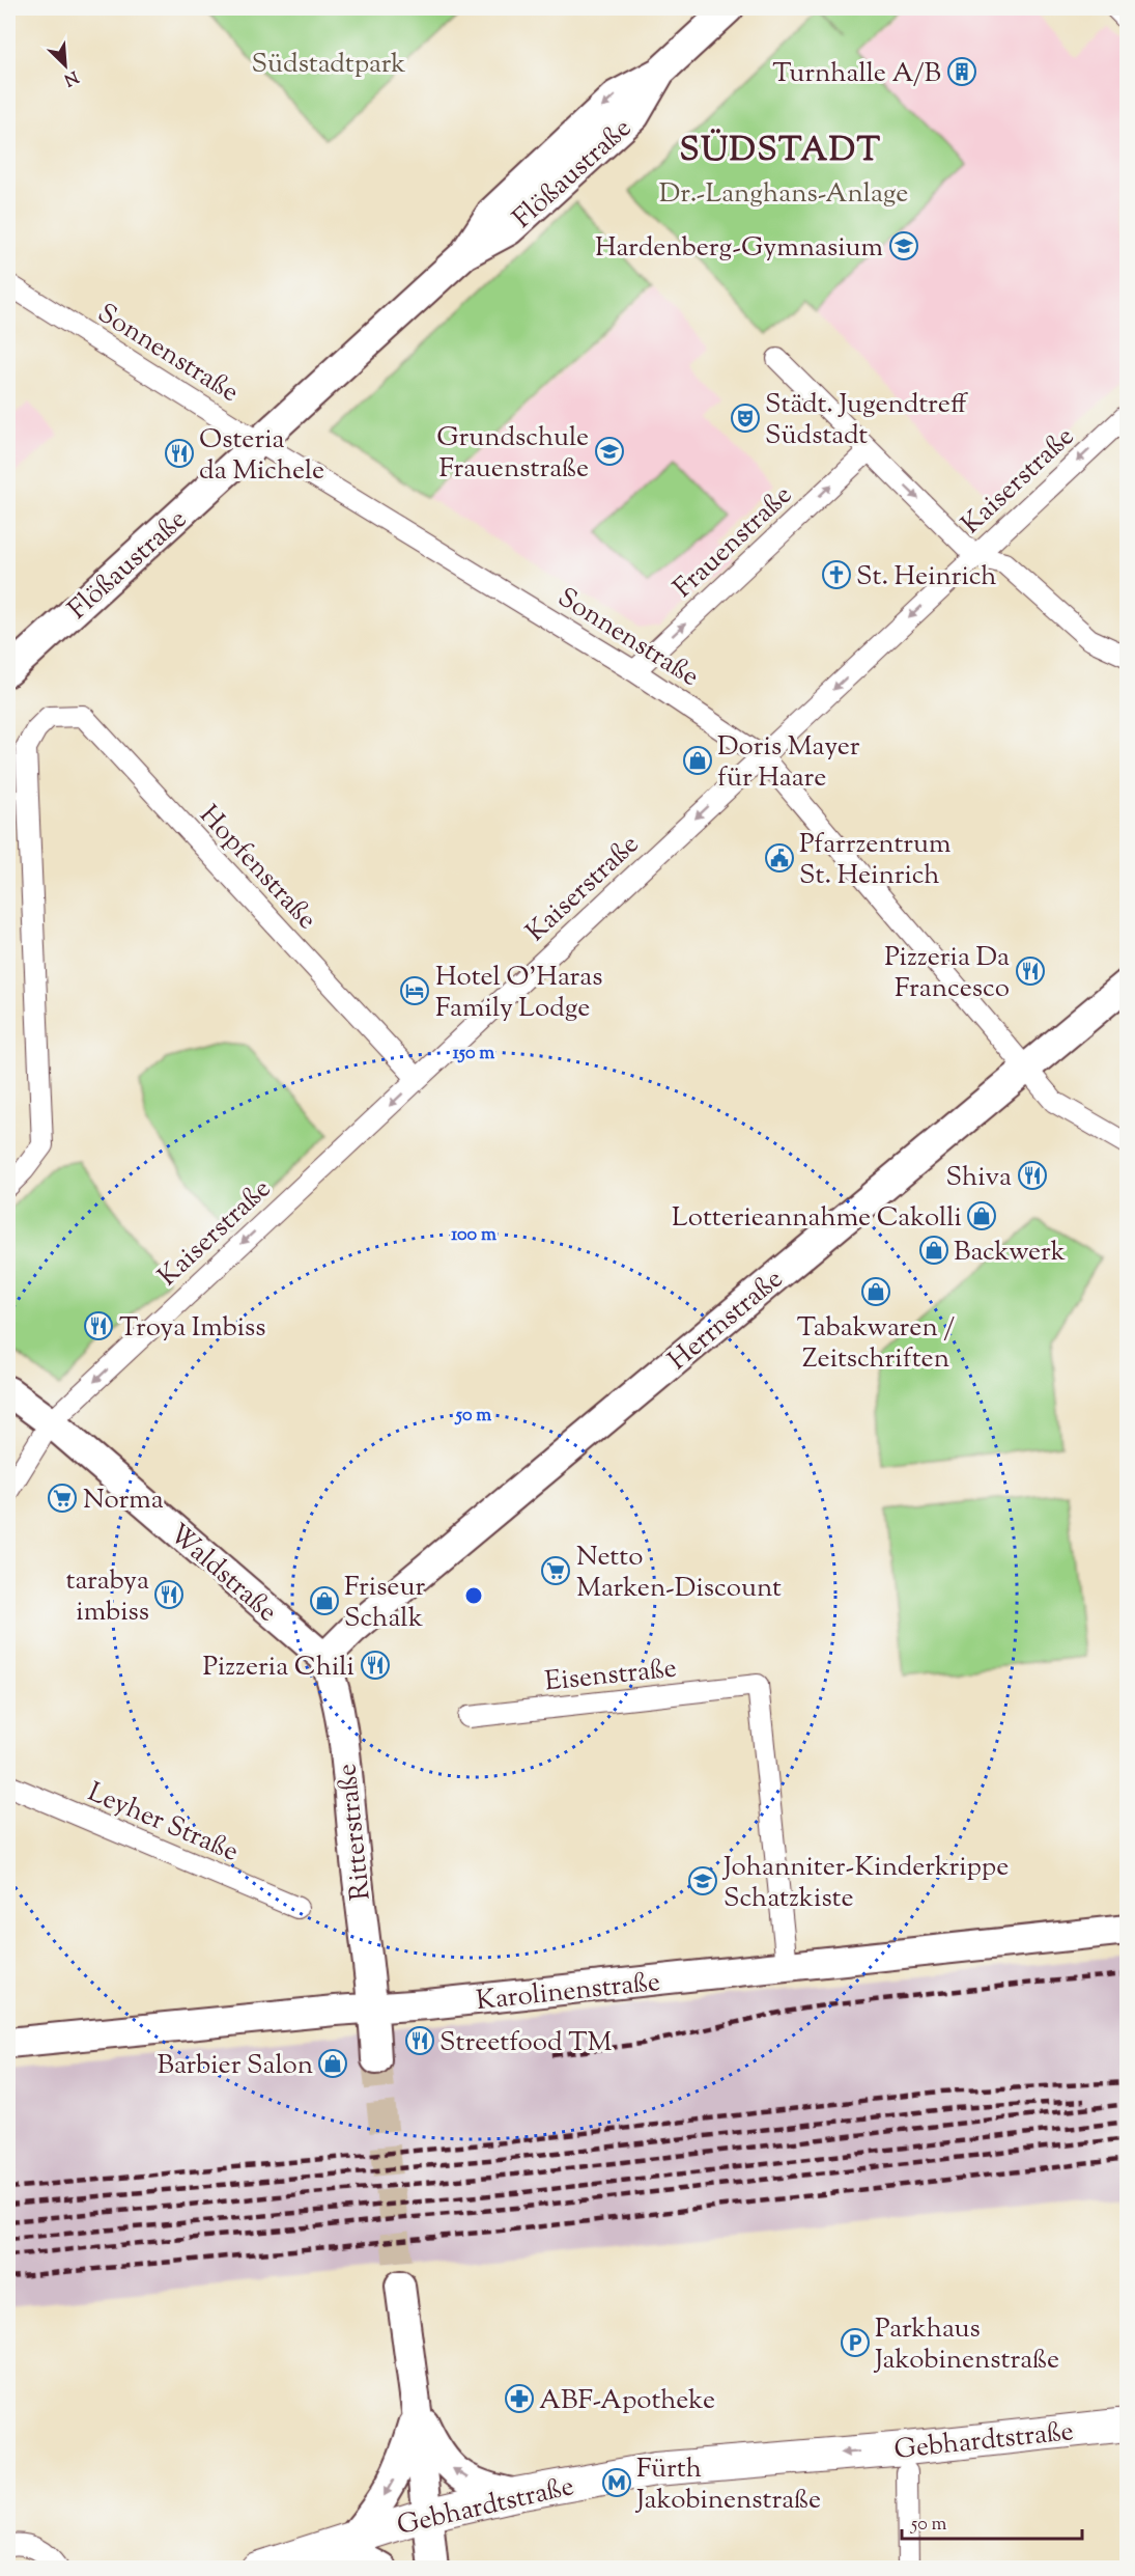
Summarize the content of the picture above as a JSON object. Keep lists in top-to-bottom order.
{
  "streets": {
    "main road": ["Gebhardtstraße"],
    "street": [
      "Flößaustraße",
      "Sonnenstraße",
      "Kaiserstraße",
      "Frauenstraße",
      "Hopfenstraße",
      "Herrnstraße",
      "Waldstraße",
      "Eisenstraße",
      "Leyher Straße",
      "Ritterstraße",
      "Karolinenstraße"
    ]
  },
  "crossings": [
    ["Flößaustraße", "Sonnenstraße"],
    ["Sonnenstraße", "Kaiserstraße"],
    ["Sonnenstraße", "Frauenstraße"],
    ["Sonnenstraße", "Herrnstraße"],
    ["Kaiserstraße", "Hopfenstraße"],
    ["Kaiserstraße", "Waldstraße"],
    ["Herrnstraße", "Waldstraße"],
    ["Herrnstraße", "Ritterstraße"],
    ["Waldstraße", "Ritterstraße"],
    ["Eisenstraße", "Karolinenstraße"],
    ["Ritterstraße", "Karolinenstraße"]
  ],
  "one_way": ["Kaiserstraße", "Frauenstraße", "Gebhardtstraße"],
  "districts": ["SÜDSTADT"],
  "parks": ["Südstadtpark", "Dr.-Langhans-Anlage"],
  "places": {
    "building": ["Turnhalle A/B"],
    "school or university": ["Hardenberg-Gymnasium", "Grundschule Frauenstraße", "Johanniter-Kinderkrippe Schatzkiste"],
    "theatre": ["Städt. Jugendtreff Südstadt"],
    "restaurant": [
      "Osteria da Michele",
      "Pizzeria Da Francesco",
      "Shiva",
      "Troya Imbiss",
      "tarabya imbiss",
      "Pizzeria Chili",
      "Streetfood TM"
    ],
    "church": ["St. Heinrich"],
    "shop": [
      "Doris Mayer für Haare",
      "Lotterieannahme Cakolli",
      "Backwerk",
      "Tabakwaren / Zeitschriften",
      "Friseur Schalk",
      "Barbier Salon"
    ],
    "public building": ["Pfarrzentrum St. Heinrich"],
    "hotel": ["Hotel O'Haras Family Lodge"],
    "supermarket": ["Norma", "Netto Marken-Discount"],
    "parking": ["Parkhaus Jakobinenstraße"],
    "pharmacy": ["ABF-Apotheke"],
    "metro station": ["Fürth Jakobinenstraße"]
  },
  "scale_bar": "50 m",
  "north": "bottom right",
  "rings": ["150 m", "100 m", "50 m"]
}
